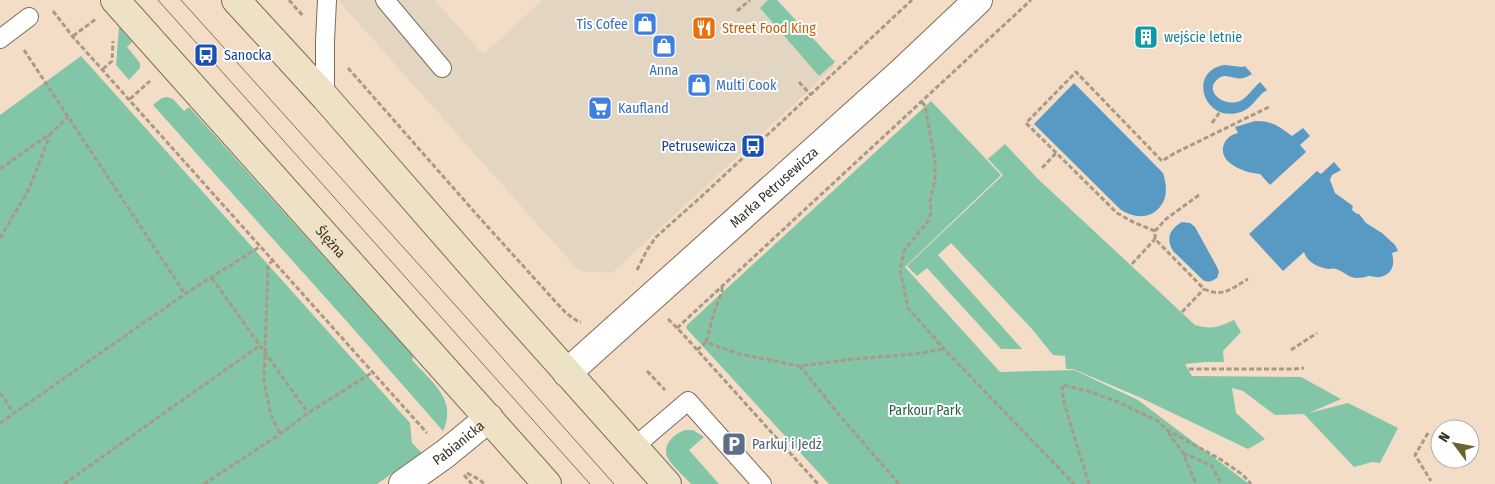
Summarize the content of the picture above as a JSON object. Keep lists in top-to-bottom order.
{
  "streets": {
    "main road": ["Ślężna"],
    "street": ["Marka Petrusewicza", "Pabianicka"]
  },
  "crossings": [
    ["Ślężna", "Pabianicka"]
  ],
  "parks": ["Parkour Park"],
  "places": {
    "shop": ["Tis Cofee", "Anna", "Multi Cook"],
    "restaurant": ["Street Food King"],
    "building": ["wejście letnie"],
    "bus stop": ["Sanocka", "Petrusewicza"],
    "supermarket": ["Kaufland"],
    "parking": ["Parkuj i Jedź"]
  },
  "north": "top left"
}
